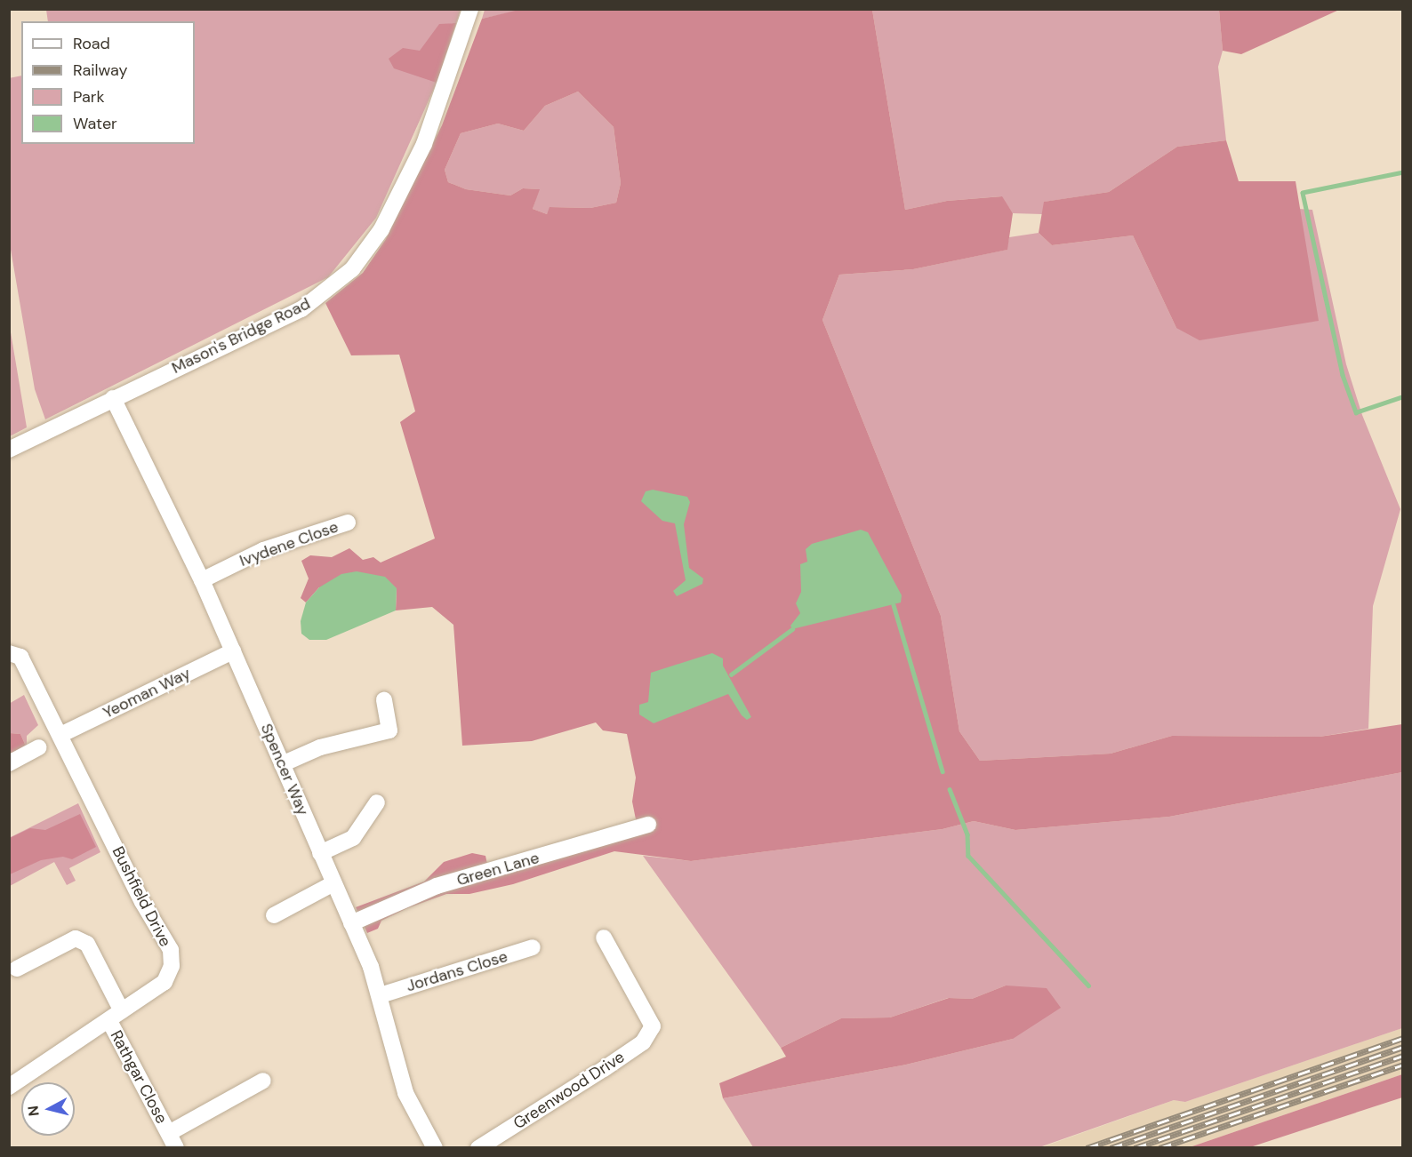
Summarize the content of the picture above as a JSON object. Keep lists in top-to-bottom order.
{
  "streets": {
    "street": [
      "Mason's Bridge Road",
      "Ivydene Close",
      "Yeoman Way",
      "Spencer Way",
      "Green Lane",
      "Bushfield Drive",
      "Jordans Close",
      "Rathgar Close",
      "Greenwood Drive"
    ]
  },
  "crossings": [
    ["Mason's Bridge Road", "Spencer Way"],
    ["Ivydene Close", "Spencer Way"],
    ["Yeoman Way", "Spencer Way"],
    ["Yeoman Way", "Bushfield Drive"],
    ["Spencer Way", "Green Lane"],
    ["Spencer Way", "Jordans Close"],
    ["Bushfield Drive", "Rathgar Close"]
  ],
  "legend": [
    "Road",
    "Railway",
    "Park",
    "Water"
  ],
  "north": "left"
}
